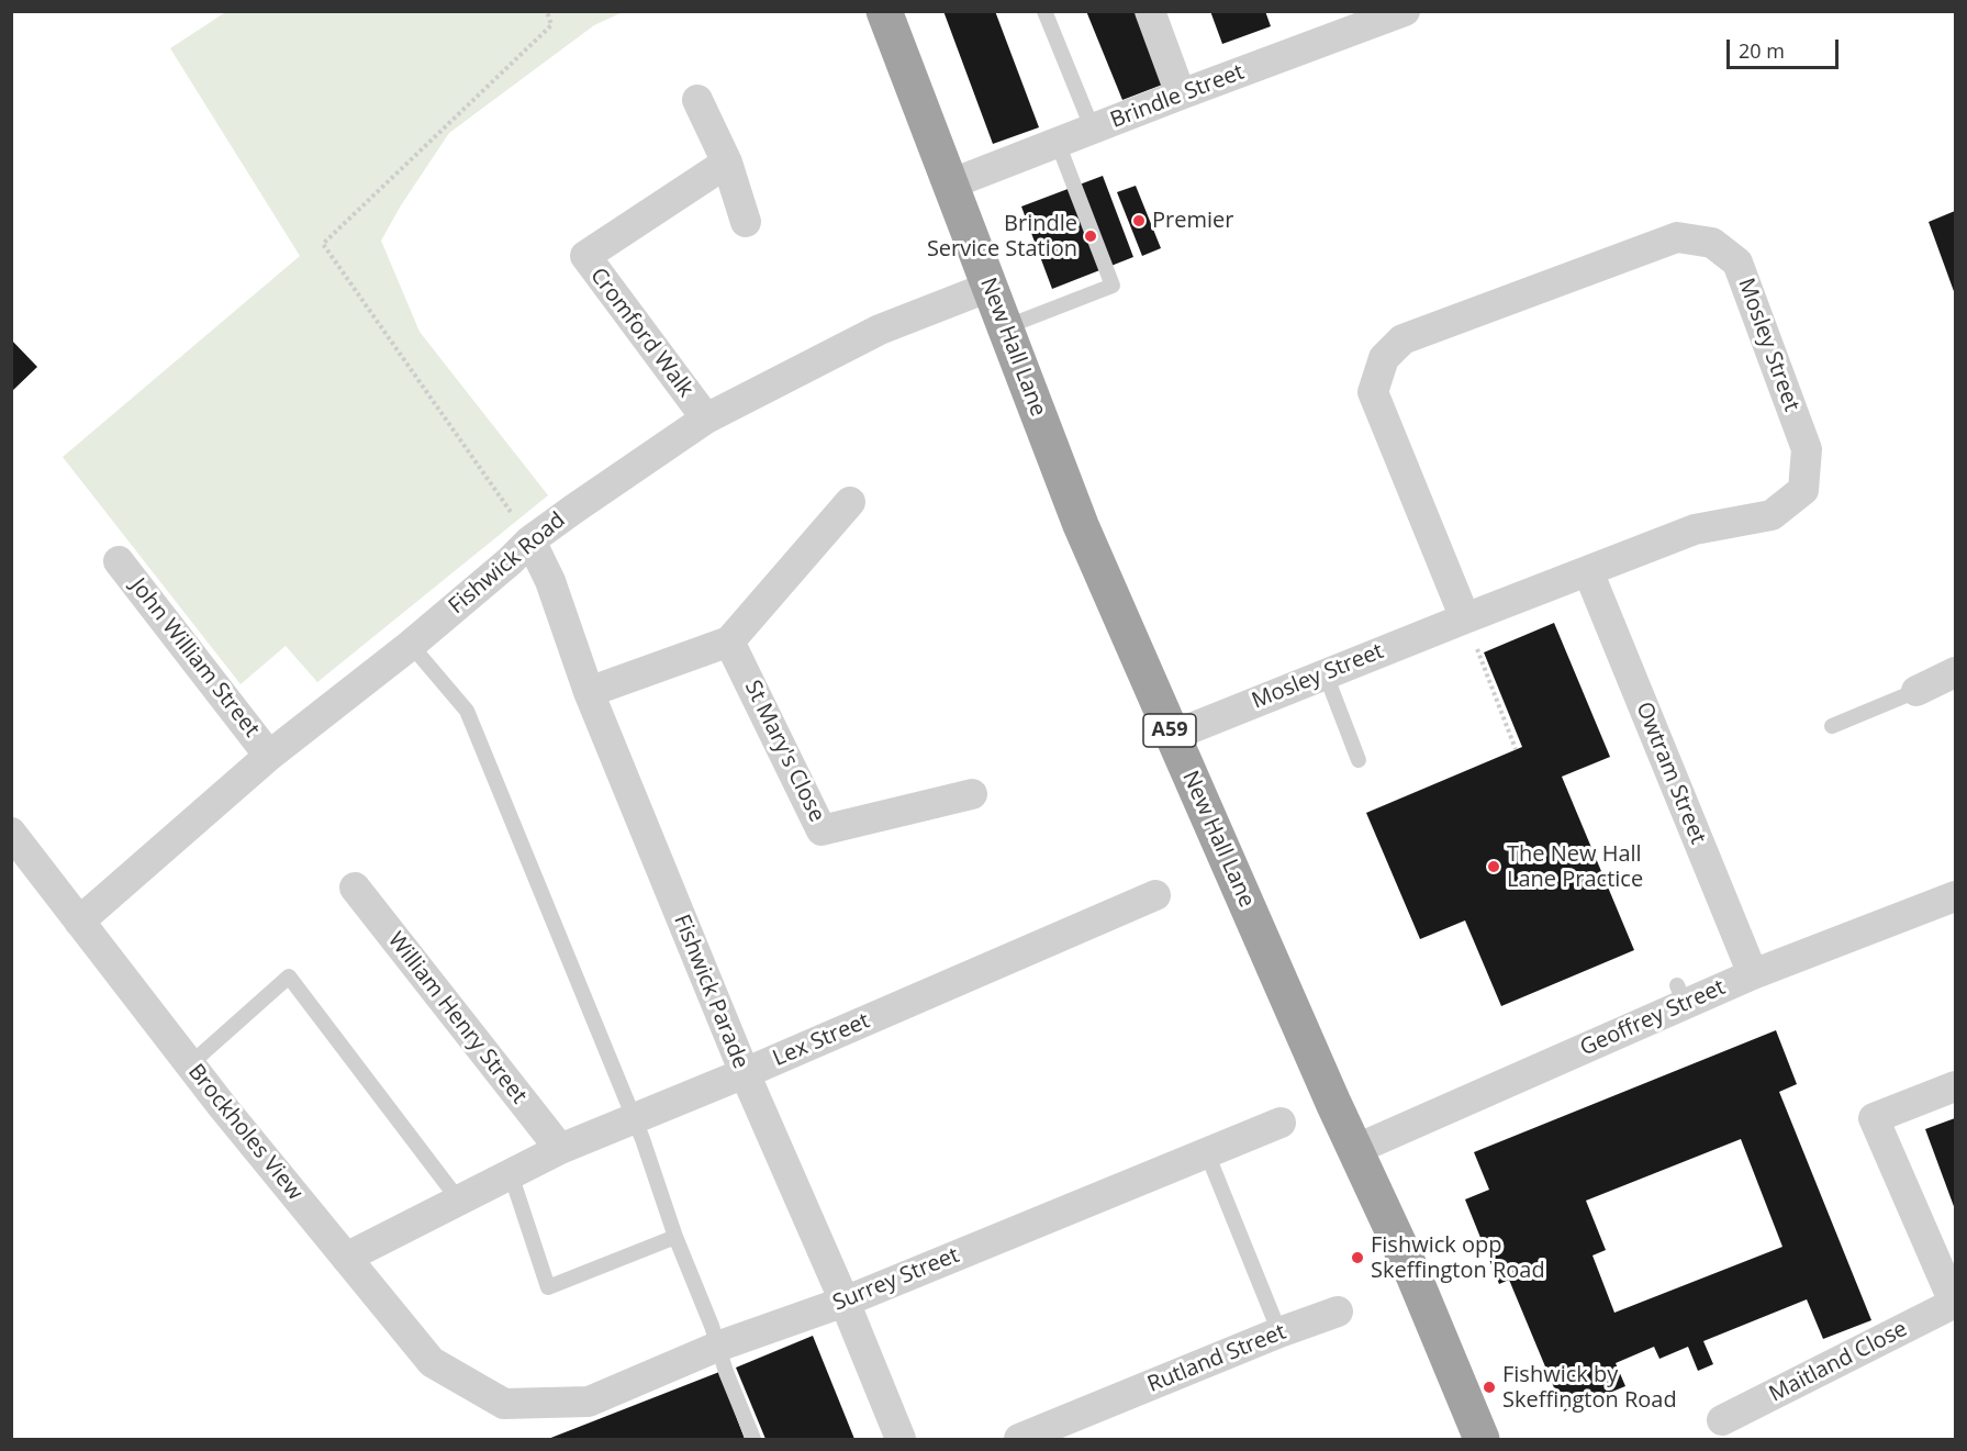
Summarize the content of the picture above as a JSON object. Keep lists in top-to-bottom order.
{
  "streets": {
    "highway": ["New Hall Lane", "A59"],
    "street": [
      "Brindle Street",
      "Cromford Walk",
      "Mosley Street",
      "Fishwick Road",
      "John William Street",
      "St Mary's Close",
      "Owtram Street",
      "Fishwick Parade",
      "William Henry Street",
      "Geoffrey Street",
      "Lex Street",
      "Brockholes View",
      "Surrey Street",
      "Rutland Street",
      "Maitland Close"
    ]
  },
  "crossings": [
    ["Brindle Street", "New Hall Lane"],
    ["Cromford Walk", "Fishwick Road"],
    ["Mosley Street", "New Hall Lane"],
    ["Mosley Street", "Owtram Street"],
    ["New Hall Lane", "Fishwick Road"],
    ["New Hall Lane", "Geoffrey Street"],
    ["Fishwick Road", "John William Street"],
    ["Fishwick Road", "Fishwick Parade"],
    ["Fishwick Road", "Brockholes View"],
    ["Owtram Street", "Geoffrey Street"],
    ["Fishwick Parade", "Lex Street"],
    ["Fishwick Parade", "Surrey Street"],
    ["William Henry Street", "Lex Street"],
    ["Lex Street", "Brockholes View"],
    ["Brockholes View", "Surrey Street"]
  ],
  "places": [
    "Premier",
    "Brindle Service Station",
    "The New Hall Lane Practice",
    "Fishwick opp Skeffington Road",
    "Fishwick by Skeffington Road"
  ],
  "scale_bar": "20 m"
}
